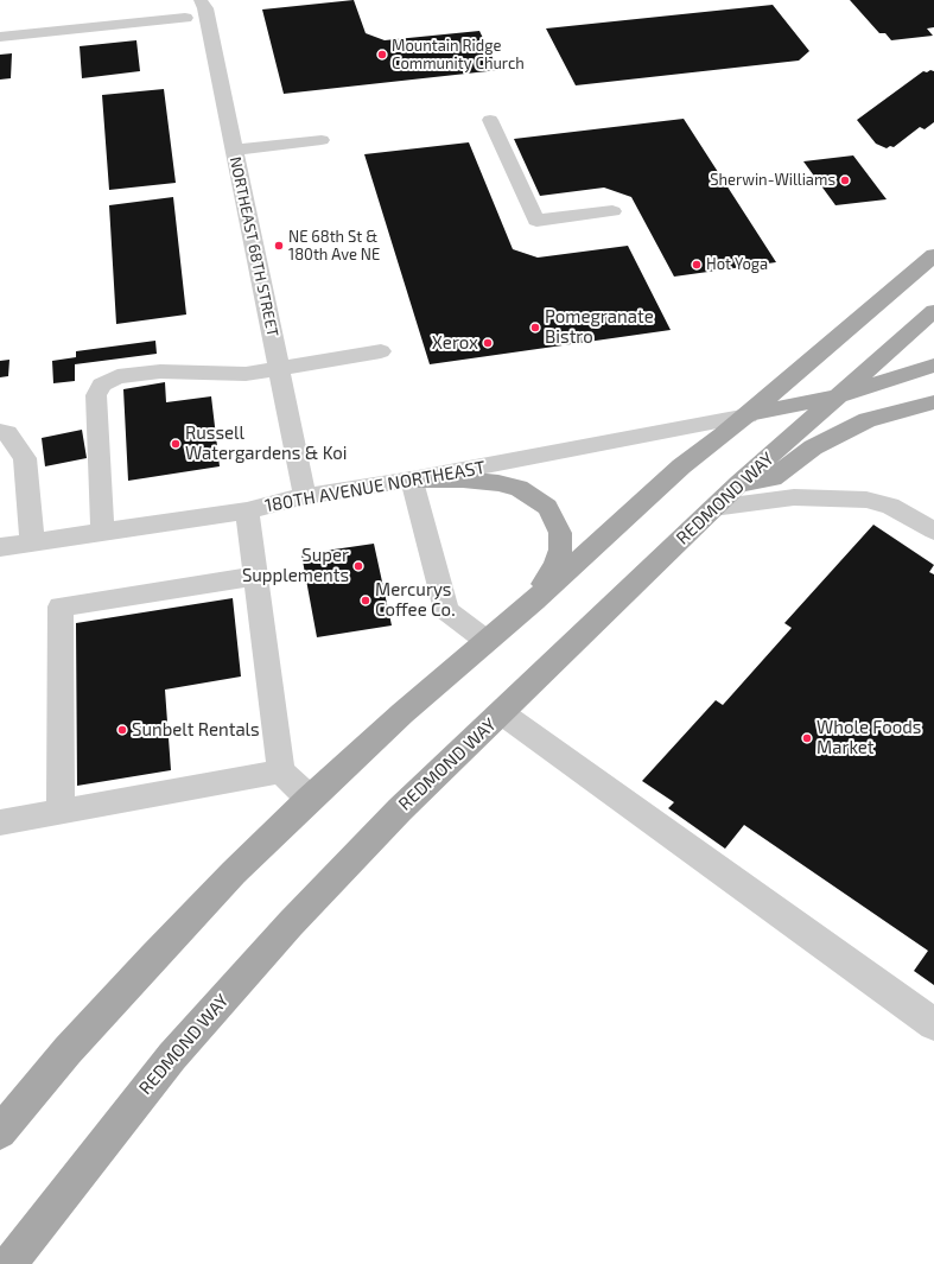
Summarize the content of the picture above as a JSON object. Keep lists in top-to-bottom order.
{
  "streets": {
    "main road": ["REDMOND WAY"],
    "street": ["NORTHEAST 68TH STREET", "180TH AVENUE NORTHEAST"]
  },
  "crossings": [
    ["NORTHEAST 68TH STREET", "180TH AVENUE NORTHEAST"]
  ],
  "places": [
    "Mountain Ridge Community Church",
    "Sherwin-Williams",
    "NE 68th St & 180th Ave NE",
    "Hot Yoga",
    "Pomegranate Bistro",
    "Xerox",
    "Russell Watergardens & Koi",
    "Super Supplements",
    "Mercurys Coffee Co.",
    "Sunbelt Rentals",
    "Whole Foods Market"
  ]
}
